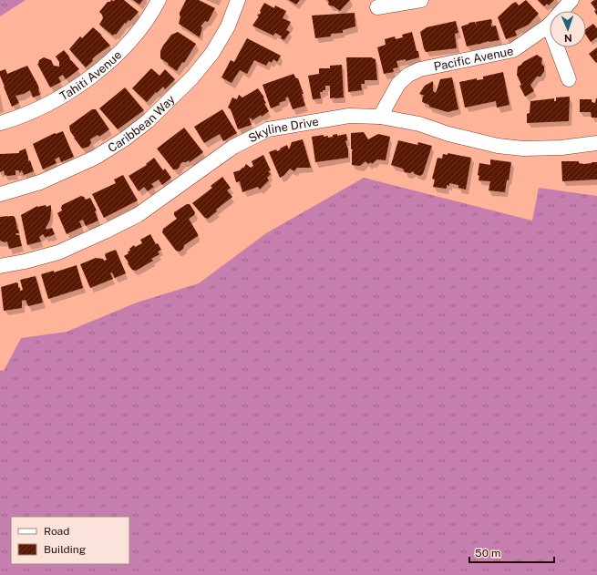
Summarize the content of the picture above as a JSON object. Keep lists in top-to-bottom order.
{
  "streets": {
    "street": [
      "Pacific Avenue",
      "Tahiti Avenue",
      "Caribbean Way",
      "Skyline Drive"
    ]
  },
  "crossings": [
    ["Pacific Avenue", "Skyline Drive"]
  ],
  "legend": ["Road", "Building"],
  "scale_bar": "50 m",
  "north": "bottom"
}
